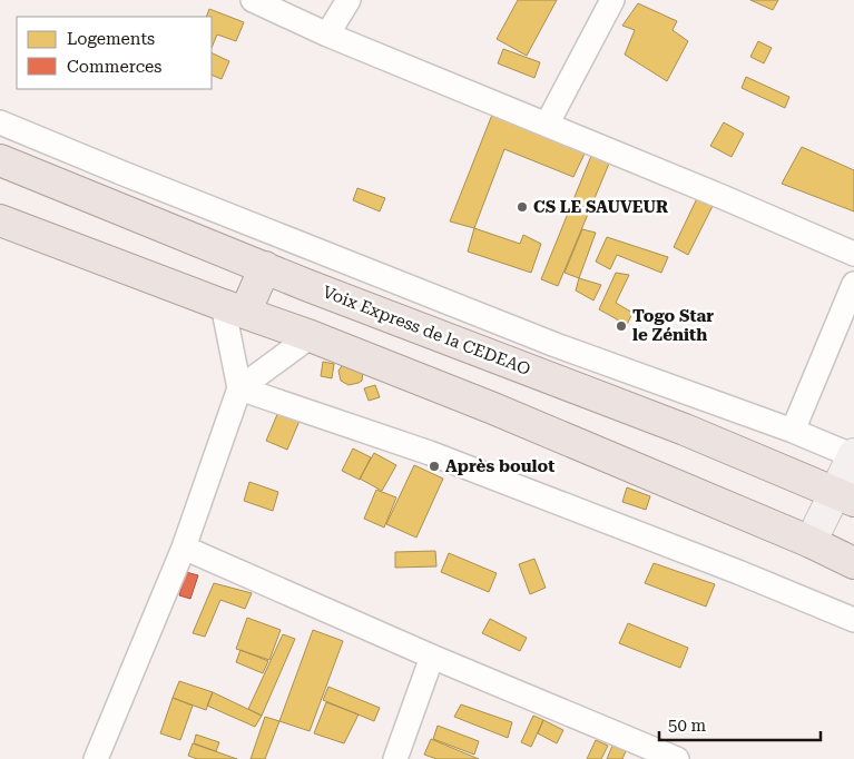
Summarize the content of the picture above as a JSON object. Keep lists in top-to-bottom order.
{
  "streets": {
    "main road": ["Voix Express de la CEDEAO"]
  },
  "places": ["CS LE SAUVEUR", "Togo Star le Zénith", "Après boulot"],
  "legend": ["Logements", "Commerces"],
  "scale_bar": "50 m"
}
